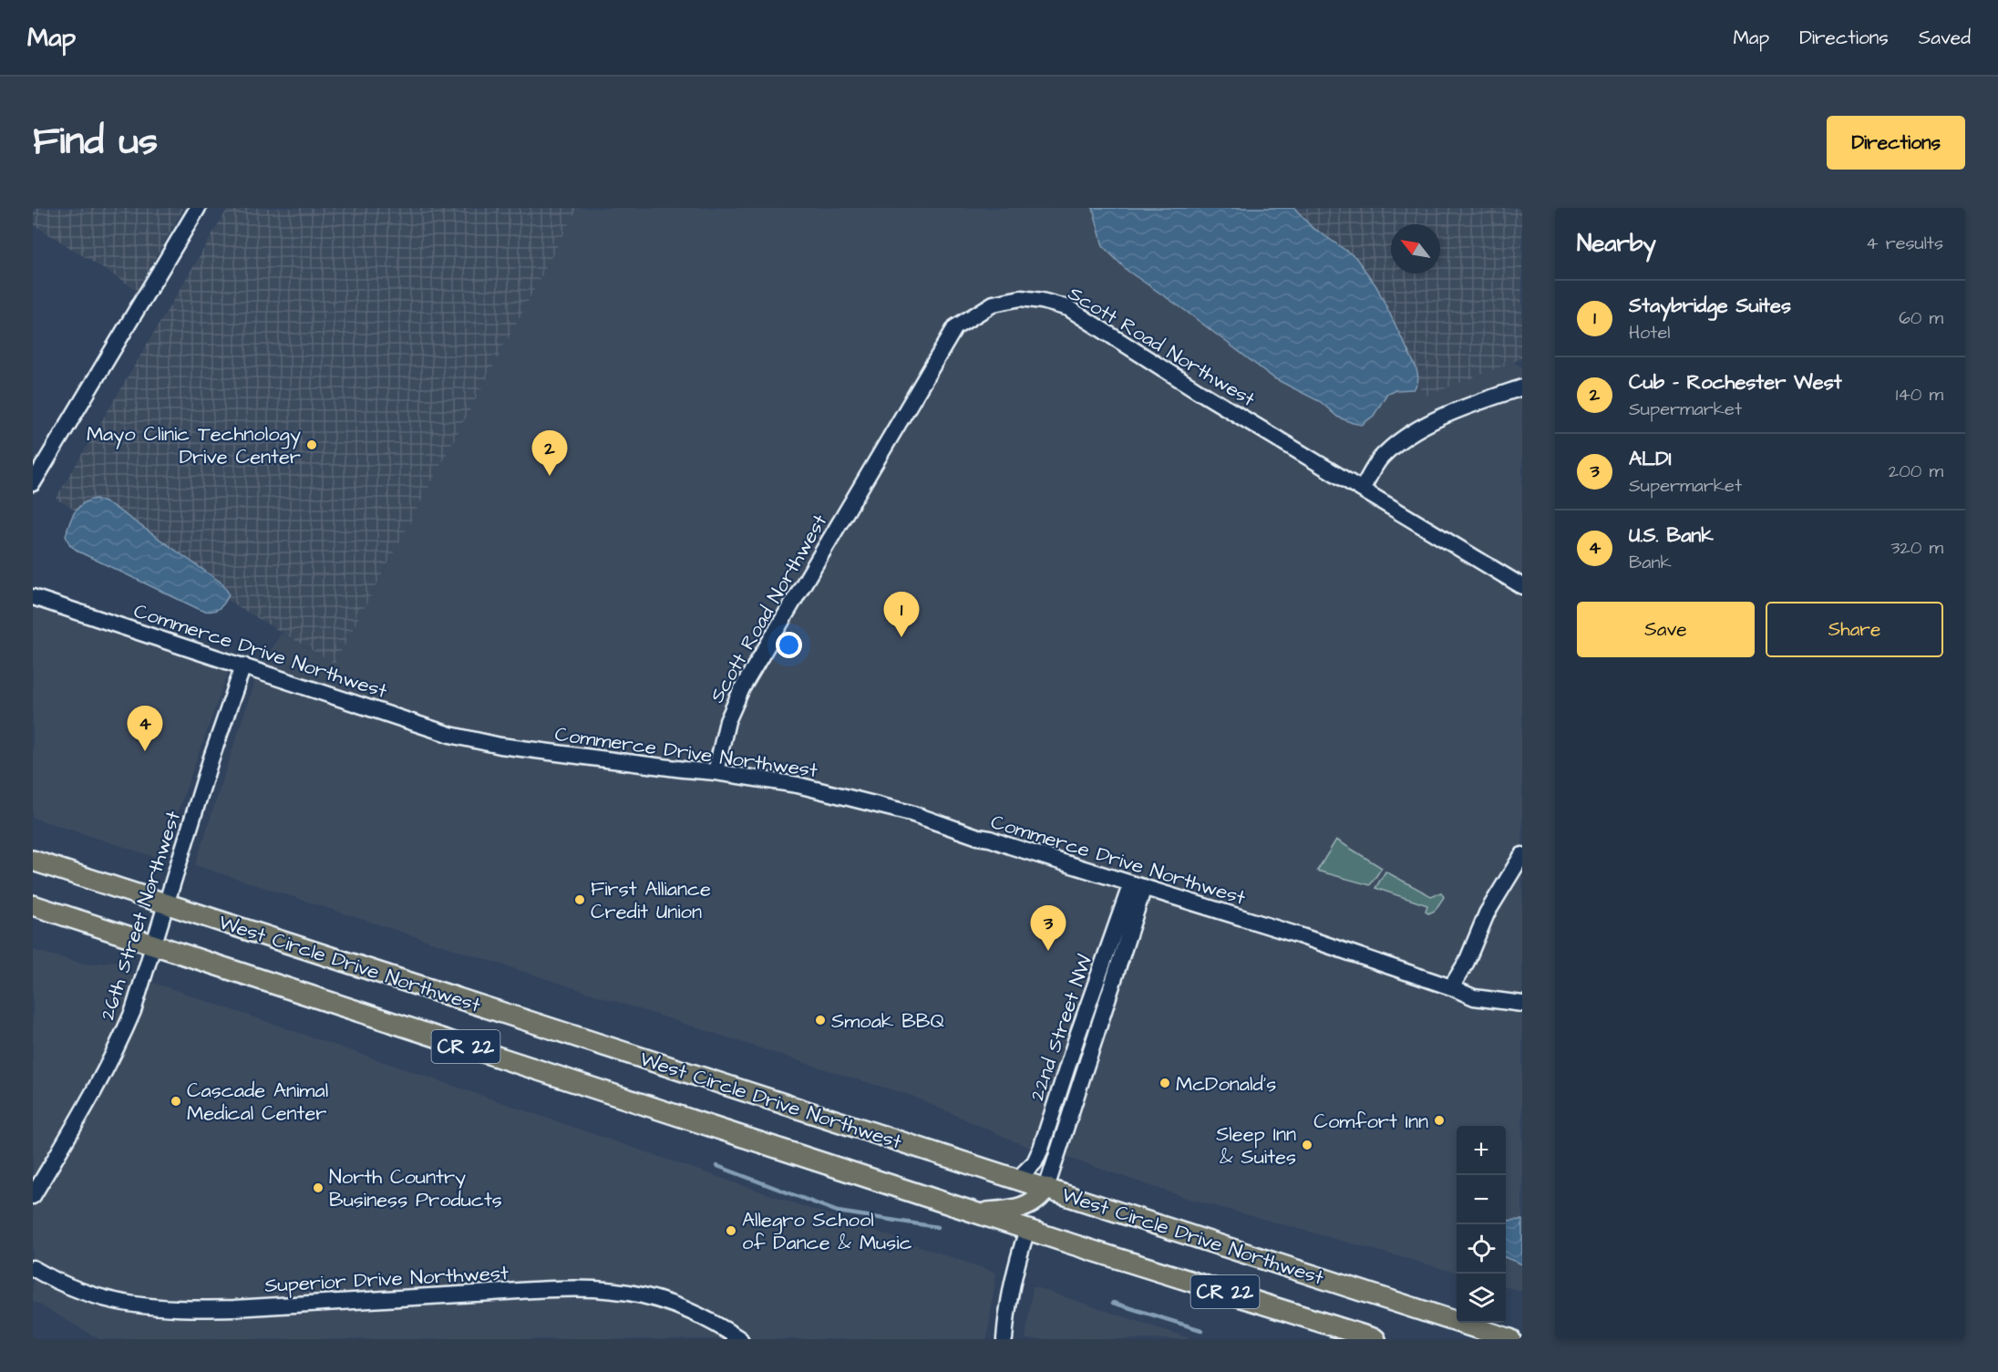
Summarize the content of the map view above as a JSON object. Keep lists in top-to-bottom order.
{
  "streets": {
    "main road": ["West Circle Drive Northwest", "CR 22"],
    "street": [
      "Scott Road Northwest",
      "Commerce Drive Northwest",
      "26th Street Northwest",
      "22nd Street NW",
      "Superior Drive Northwest"
    ]
  },
  "crossings": [
    ["Scott Road Northwest", "Commerce Drive Northwest"],
    ["Commerce Drive Northwest", "26th Street Northwest"],
    ["Commerce Drive Northwest", "22nd Street NW"],
    ["26th Street Northwest", "West Circle Drive Northwest"],
    ["26th Street Northwest", "CR 22"],
    ["West Circle Drive Northwest", "22nd Street NW"]
  ],
  "places": [
    "Mayo Clinic Technology Drive Center",
    "First Alliance Credit Union",
    "Smoak BBQ",
    "McDonald's",
    "Cascade Animal Medical Center",
    "Comfort Inn",
    "Sleep Inn & Suites",
    "North Country Business Products",
    "Allegro School of Dance & Music"
  ],
  "north": "top left",
  "page": {
    "header": "Map",
    "nav": ["Map", "Directions", "Saved"],
    "title": "Find us",
    "buttons": [
      "Directions",
      ["Save", "Share"]
    ],
    "heading": ["Nearby", "4 results"],
    "list": [
      {
        "mark": "1",
        "name": "Staybridge Suites",
        "note": "Hotel",
        "value": "60 m"
      },
      {
        "mark": "2",
        "name": "Cub - Rochester West",
        "note": "Supermarket",
        "value": "140 m"
      },
      {
        "mark": "3",
        "name": "ALDI",
        "note": "Supermarket",
        "value": "200 m"
      },
      {
        "mark": "4",
        "name": "U.S. Bank",
        "note": "Bank",
        "value": "320 m"
      }
    ],
    "pins": [
      "2",
      "1",
      "4",
      "3"
    ],
    "map_buttons": ["+", "−"]
  }
}
